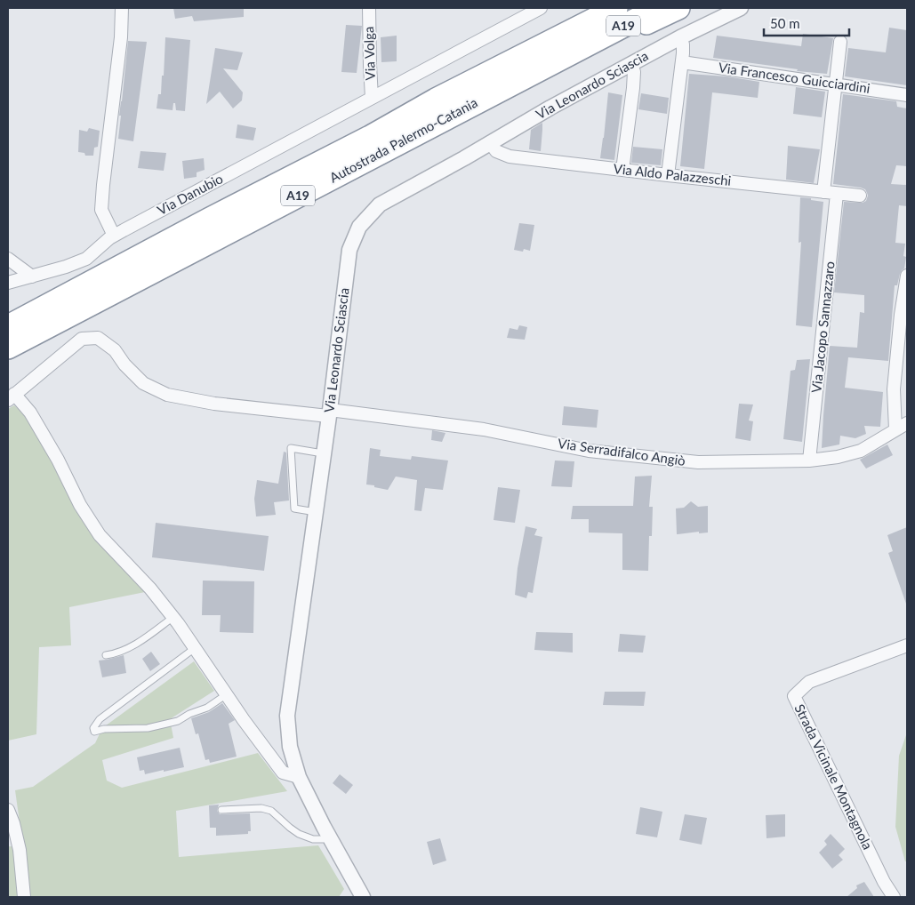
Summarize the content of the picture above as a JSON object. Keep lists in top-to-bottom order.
{
  "streets": {
    "highway": ["A19", "Autostrada Palermo-Catania"],
    "street": [
      "Via Volga",
      "Via Francesco Guicciardini",
      "Via Leonardo Sciascia",
      "Via Aldo Palazzeschi",
      "Via Danubio",
      "Via Jacopo Sannazzaro",
      "Via Serradifalco Angiò",
      "Strada Vicinale Montagnola"
    ]
  },
  "crossings": [
    ["Via Volga", "Via Danubio"],
    ["Via Leonardo Sciascia", "Via Aldo Palazzeschi"],
    ["Via Leonardo Sciascia", "Via Serradifalco Angiò"],
    ["Via Aldo Palazzeschi", "Via Jacopo Sannazzaro"],
    ["Via Jacopo Sannazzaro", "Via Serradifalco Angiò"]
  ],
  "scale_bar": "50 m"
}
